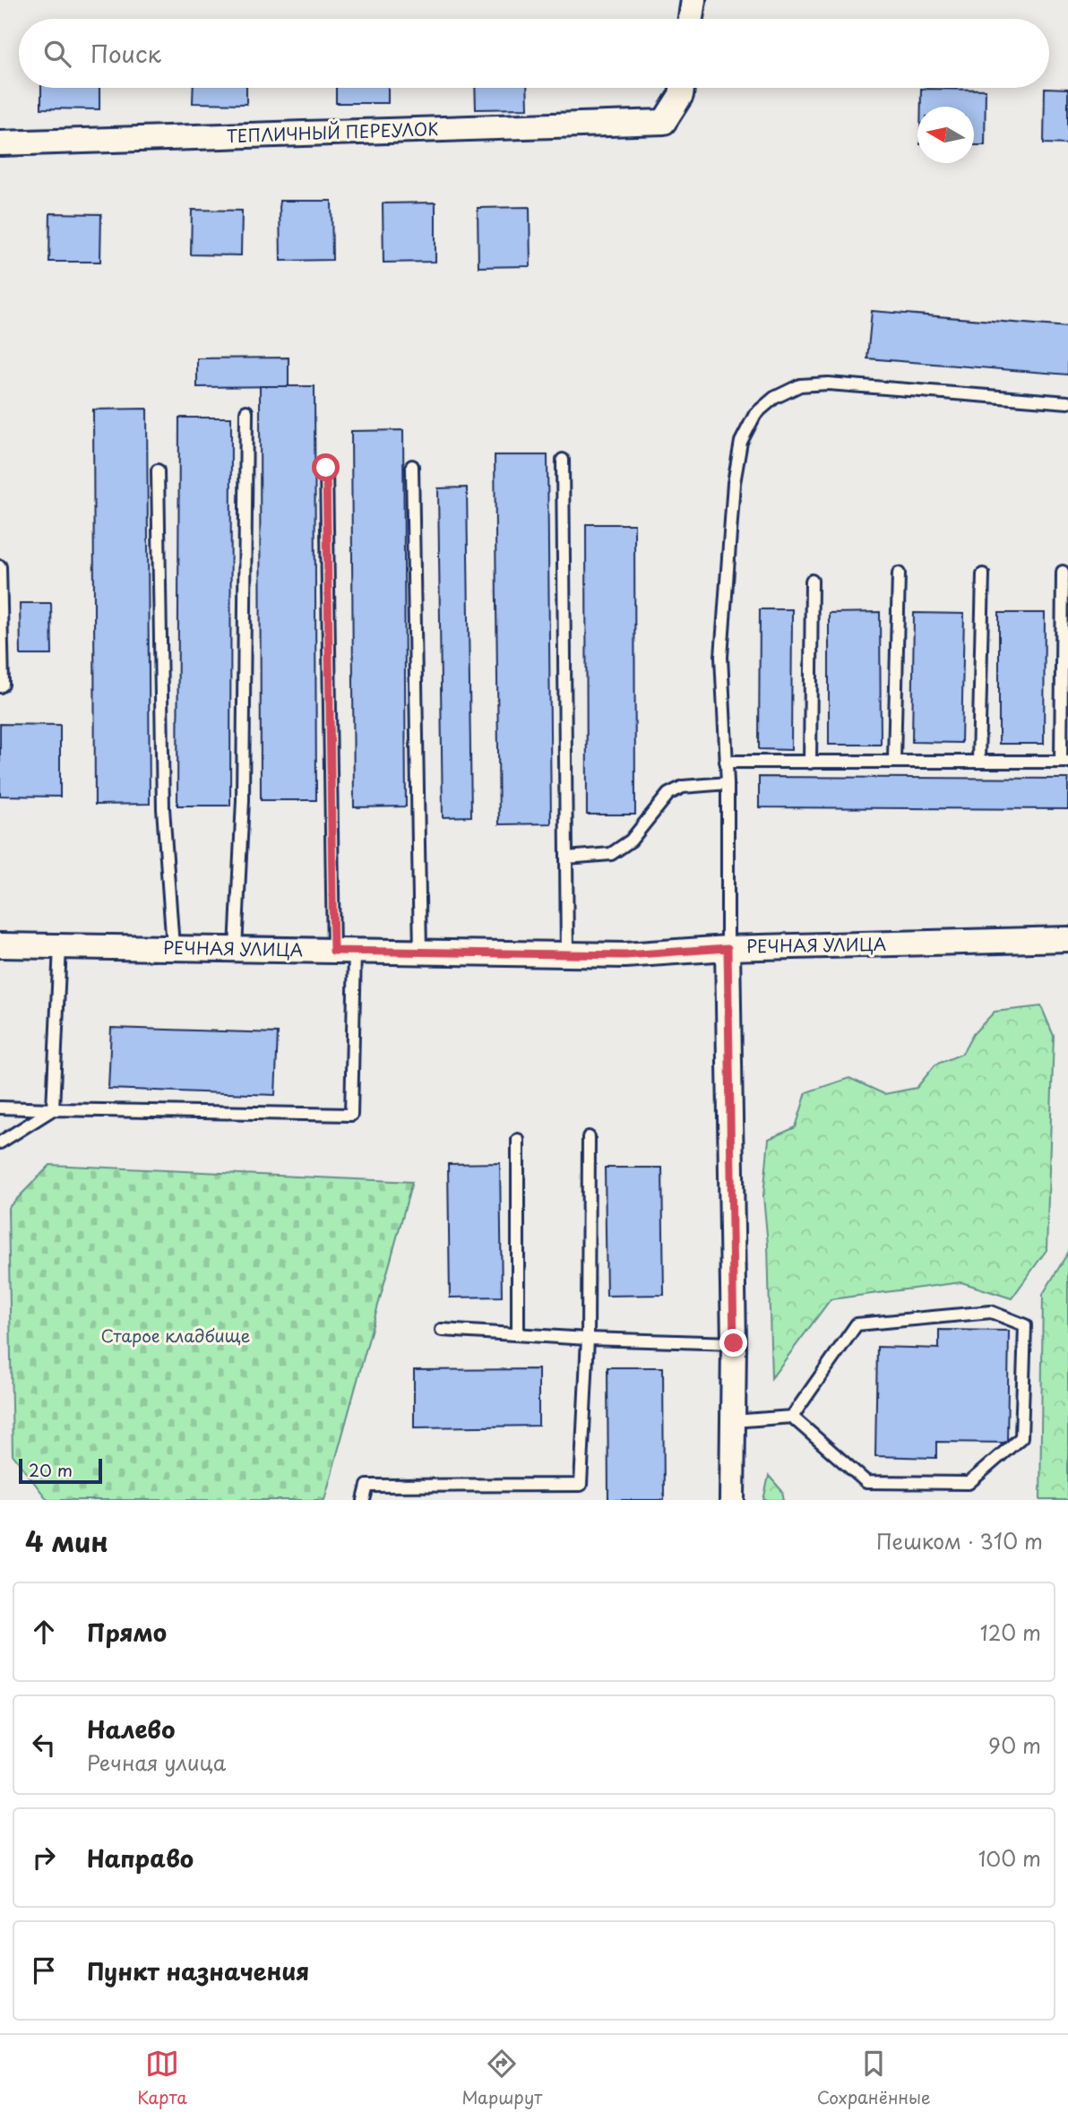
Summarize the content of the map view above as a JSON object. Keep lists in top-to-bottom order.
{
  "streets": {
    "street": ["ТЕПЛИЧНЫЙ ПЕРЕУЛОК", "РЕЧНАЯ УЛИЦА"]
  },
  "parks": ["Старое кладбище"],
  "scale_bar": "20 m",
  "north": "left",
  "page": {
    "search": "Поиск",
    "scale": "20 m",
    "heading": ["4 мин", "Пешком · 310 m"],
    "list": [
      ["Прямо", "120 m"],
      ["Налево", "Речная улица", "90 m"],
      ["Направо", "100 m"],
      "Пункт назначения"
    ],
    "nav": ["Карта", "Маршрут", "Сохранённые"]
  }
}
